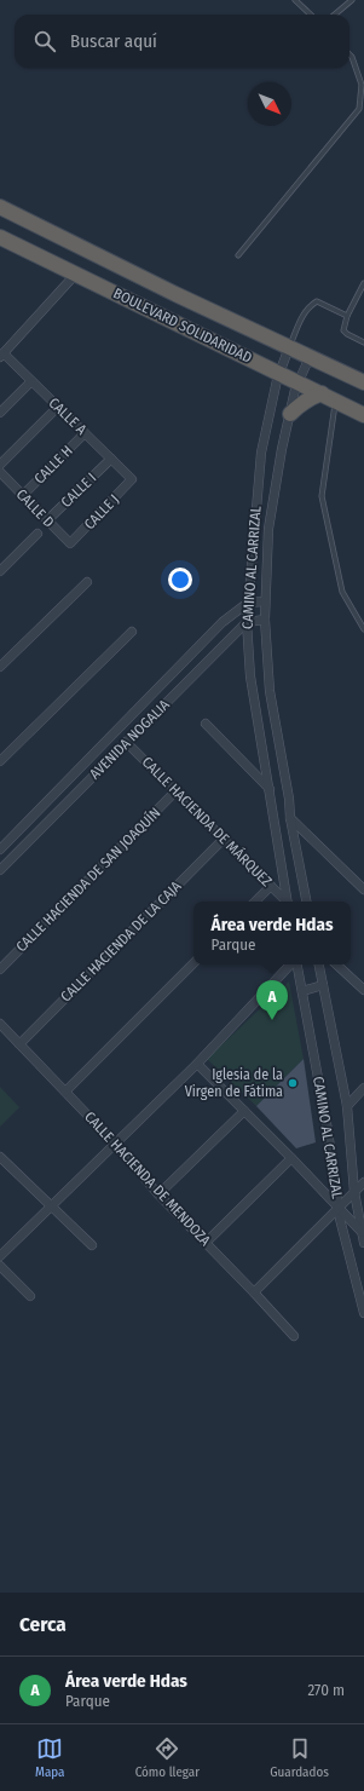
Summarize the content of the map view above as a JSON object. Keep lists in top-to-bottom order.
{
  "streets": {
    "highway": ["BOULEVARD SOLIDARIDAD"],
    "street": [
      "CALLE A",
      "CALLE H",
      "CALLE I",
      "CALLE D",
      "CALLE J",
      "CAMINO AL CARRIZAL",
      "AVENIDA NOGALIA",
      "CALLE HACIENDA DE MÁRQUEZ",
      "CALLE HACIENDA DE SAN JOAQUÍN",
      "CALLE HACIENDA DE LA CAJA",
      "CALLE HACIENDA DE MENDOZA"
    ]
  },
  "crossings": [
    ["BOULEVARD SOLIDARIDAD", "CAMINO AL CARRIZAL"],
    ["CALLE A", "CALLE H"],
    ["CALLE A", "CALLE I"],
    ["CALLE A", "CALLE J"],
    ["CALLE H", "CALLE D"],
    ["CALLE I", "CALLE D"],
    ["CALLE D", "CALLE J"],
    ["CAMINO AL CARRIZAL", "AVENIDA NOGALIA"],
    ["AVENIDA NOGALIA", "CALLE HACIENDA DE MÁRQUEZ"],
    ["CALLE HACIENDA DE MÁRQUEZ", "CALLE HACIENDA DE SAN JOAQUÍN"],
    ["CALLE HACIENDA DE MÁRQUEZ", "CALLE HACIENDA DE LA CAJA"],
    ["CALLE HACIENDA DE LA CAJA", "CALLE HACIENDA DE MENDOZA"]
  ],
  "places": ["Iglesia de la Virgen de Fátima"],
  "north": "bottom right",
  "page": {
    "search": "Buscar aquí",
    "popup": ["Área verde Hdas", "Parque"],
    "pins": "A",
    "heading": "Cerca",
    "list": [
      {
        "mark": "A",
        "name": "Área verde Hdas",
        "note": "Parque",
        "value": "270 m"
      }
    ],
    "nav": ["Mapa", "Cómo llegar", "Guardados"]
  }
}
